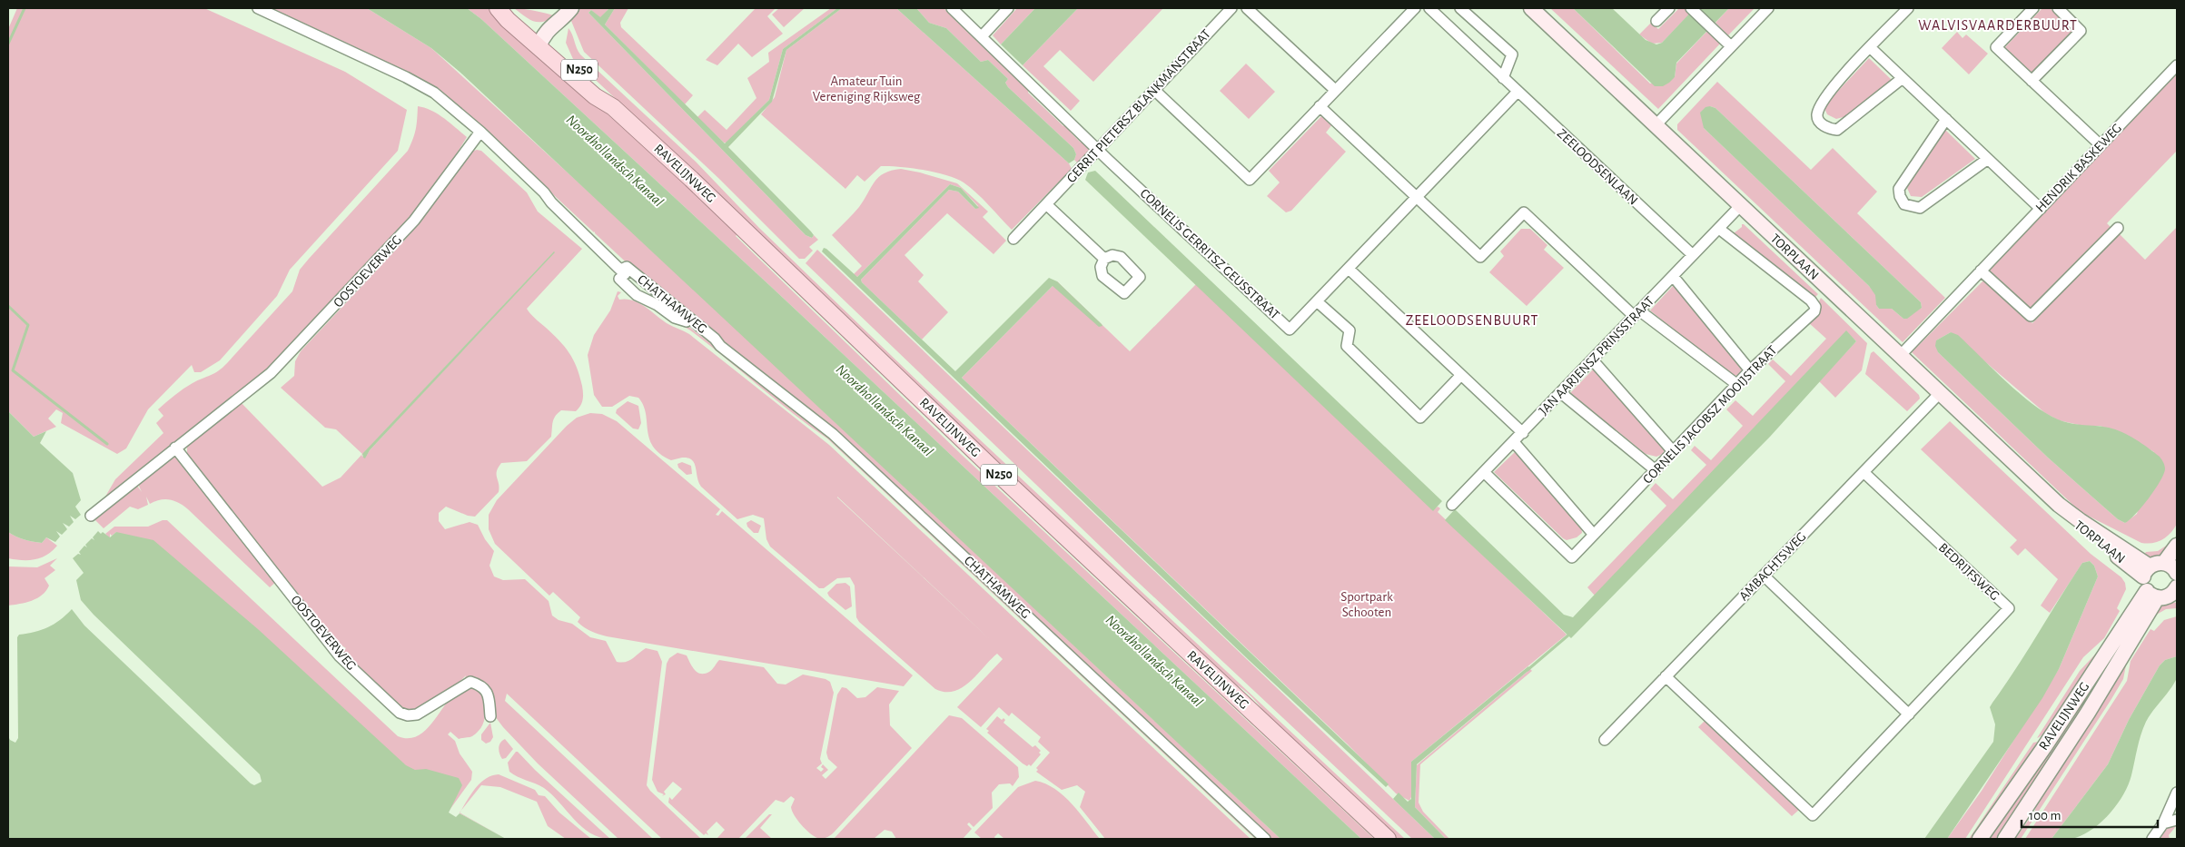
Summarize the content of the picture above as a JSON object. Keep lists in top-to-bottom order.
{
  "streets": {
    "main road": ["N250", "RAVELIJNWEG"],
    "street": [
      "GERRIT PIETERSZ BLANKMANSTRAAT",
      "ZEELOODSENLAAN",
      "HENDRIK BASKEWEG",
      "CORNELIS GERRITSZ GEUSSTRAAT",
      "TORPLAAN",
      "OOSTOEVERWEG",
      "CHATHAMWEG",
      "JAN AARJENSZ PRINSSTRAAT",
      "CORNELIS JACOBSZ MOOIJSTRAAT",
      "AMBACHTSWEG",
      "BEDRIJFSWEG"
    ]
  },
  "crossings": [
    ["N250", "RAVELIJNWEG"],
    ["GERRIT PIETERSZ BLANKMANSTRAAT", "CORNELIS GERRITSZ GEUSSTRAAT"],
    ["ZEELOODSENLAAN", "CORNELIS GERRITSZ GEUSSTRAAT"],
    ["ZEELOODSENLAAN", "JAN AARJENSZ PRINSSTRAAT"],
    ["HENDRIK BASKEWEG", "TORPLAAN"],
    ["TORPLAAN", "JAN AARJENSZ PRINSSTRAAT"],
    ["TORPLAAN", "AMBACHTSWEG"],
    ["OOSTOEVERWEG", "CHATHAMWEG"],
    ["JAN AARJENSZ PRINSSTRAAT", "CORNELIS JACOBSZ MOOIJSTRAAT"],
    ["AMBACHTSWEG", "BEDRIJFSWEG"]
  ],
  "districts": ["WALVISVAARDERBUURT", "ZEELOODSENBUURT"],
  "water": ["Noordhollandsch Kanaal"],
  "parks": ["Amateur Tuin Vereniging Rijksweg", "Sportpark Schooten"],
  "scale_bar": "100 m"
}
